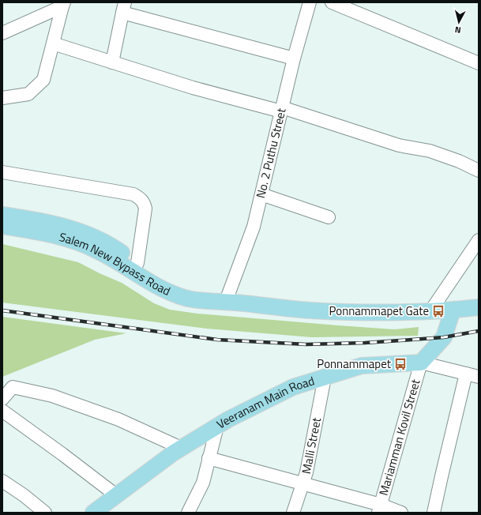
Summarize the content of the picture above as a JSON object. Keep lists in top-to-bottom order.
{
  "streets": {
    "main road": ["Salem New Bypass Road", "Veeranam Main Road"],
    "street": ["No. 2 Puthu Street", "Mariamman Kovil Street", "Malli Street"]
  },
  "crossings": [
    ["No. 2 Puthu Street", "Salem New Bypass Road"],
    ["Veeranam Main Road", "Mariamman Kovil Street"],
    ["Veeranam Main Road", "Malli Street"]
  ],
  "places": {
    "bus stop": ["Ponnammapet Gate", "Ponnammapet"]
  },
  "north": "bottom"
}
